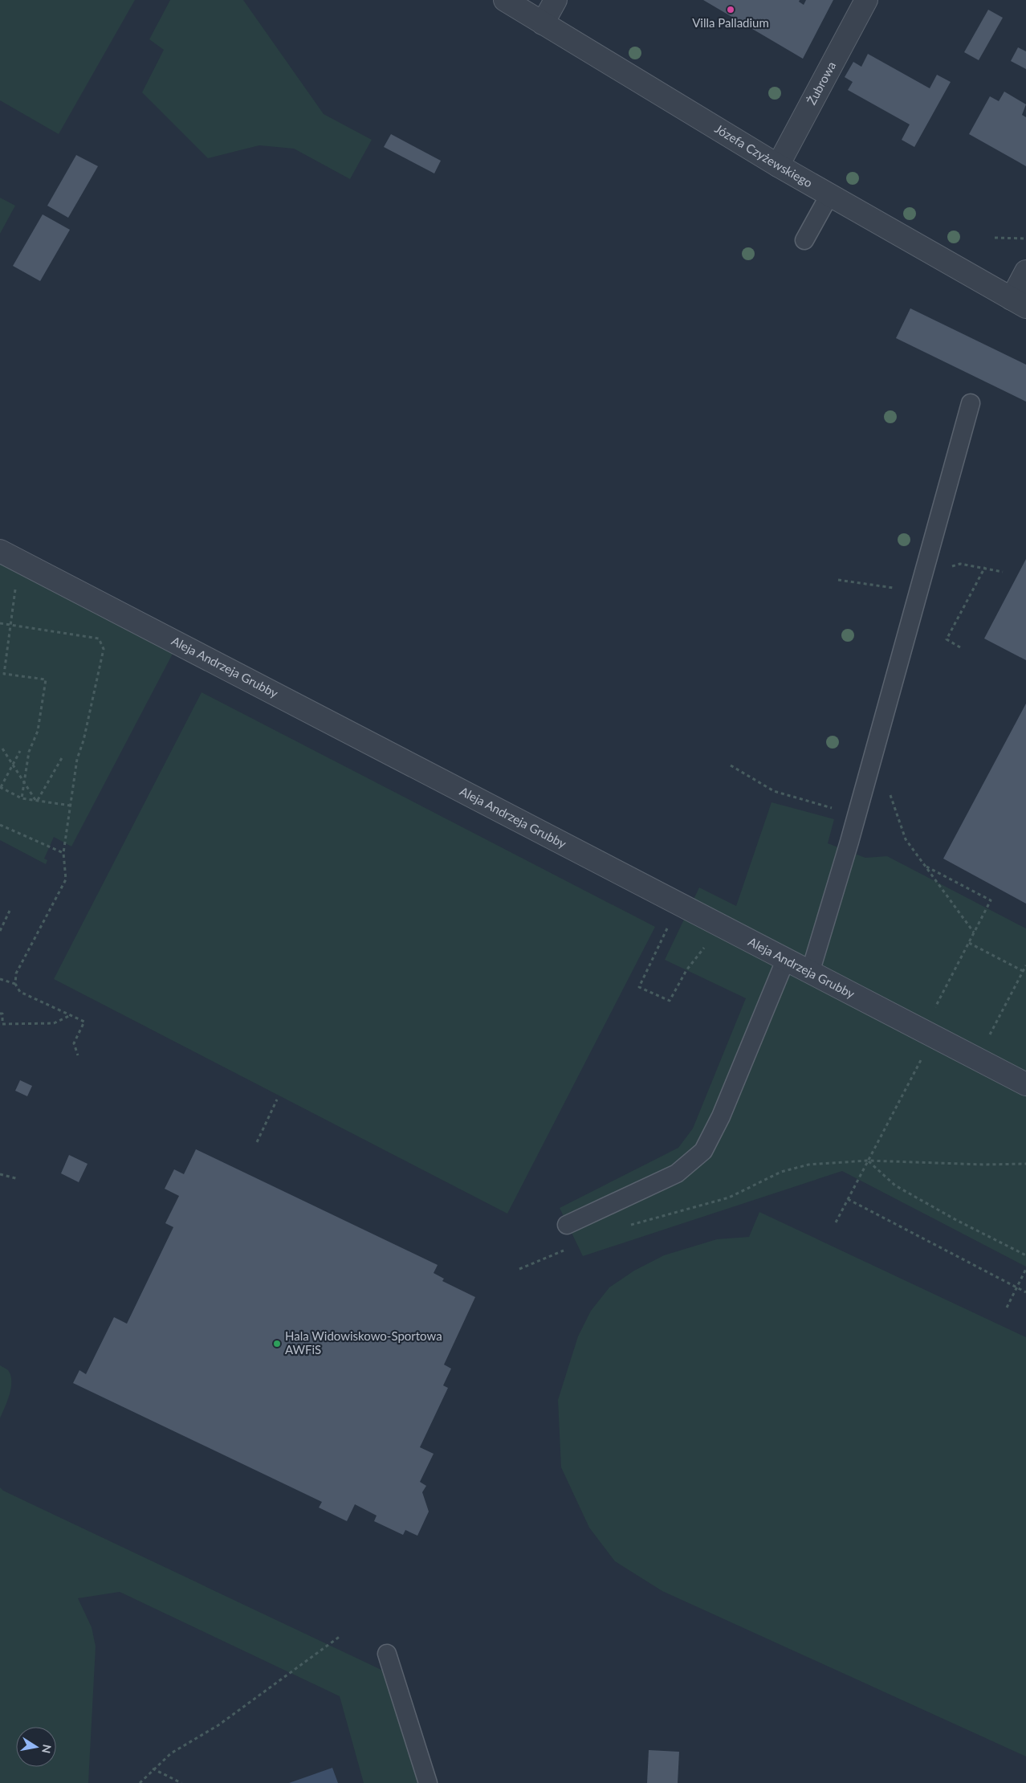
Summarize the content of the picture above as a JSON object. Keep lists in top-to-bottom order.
{
  "streets": {
    "street": ["Żubrowa", "Józefa Czyżewskiego", "Aleja Andrzeja Grubby"]
  },
  "crossings": [
    ["Żubrowa", "Józefa Czyżewskiego"]
  ],
  "places": ["Villa Palladium", "Hala Widowiskowo-Sportowa AWFiS"],
  "north": "right"
}
